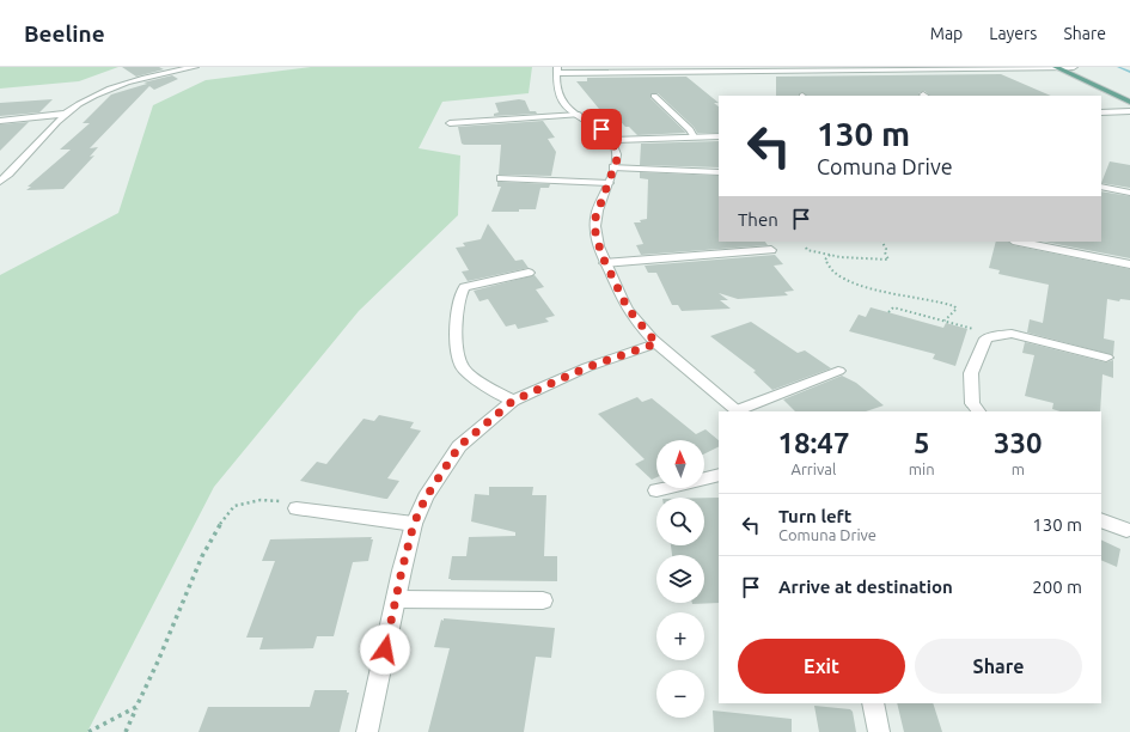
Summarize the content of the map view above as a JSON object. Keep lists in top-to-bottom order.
{
  "north": "top",
  "page": {
    "header": "Beeline",
    "nav": ["Map", "Layers", "Share"],
    "turn": ["130 m", "Comuna Drive"],
    "then": "Then",
    "eta": [
      "18:47",
      "Arrival",
      "5",
      "min",
      "330",
      "m"
    ],
    "map_buttons": ["+", "−"],
    "list": [
      {
        "name": "Turn left",
        "note": "Comuna Drive",
        "value": "130 m"
      },
      {
        "name": "Arrive at destination",
        "value": "200 m"
      }
    ],
    "buttons": ["Exit", "Share"]
  }
}
